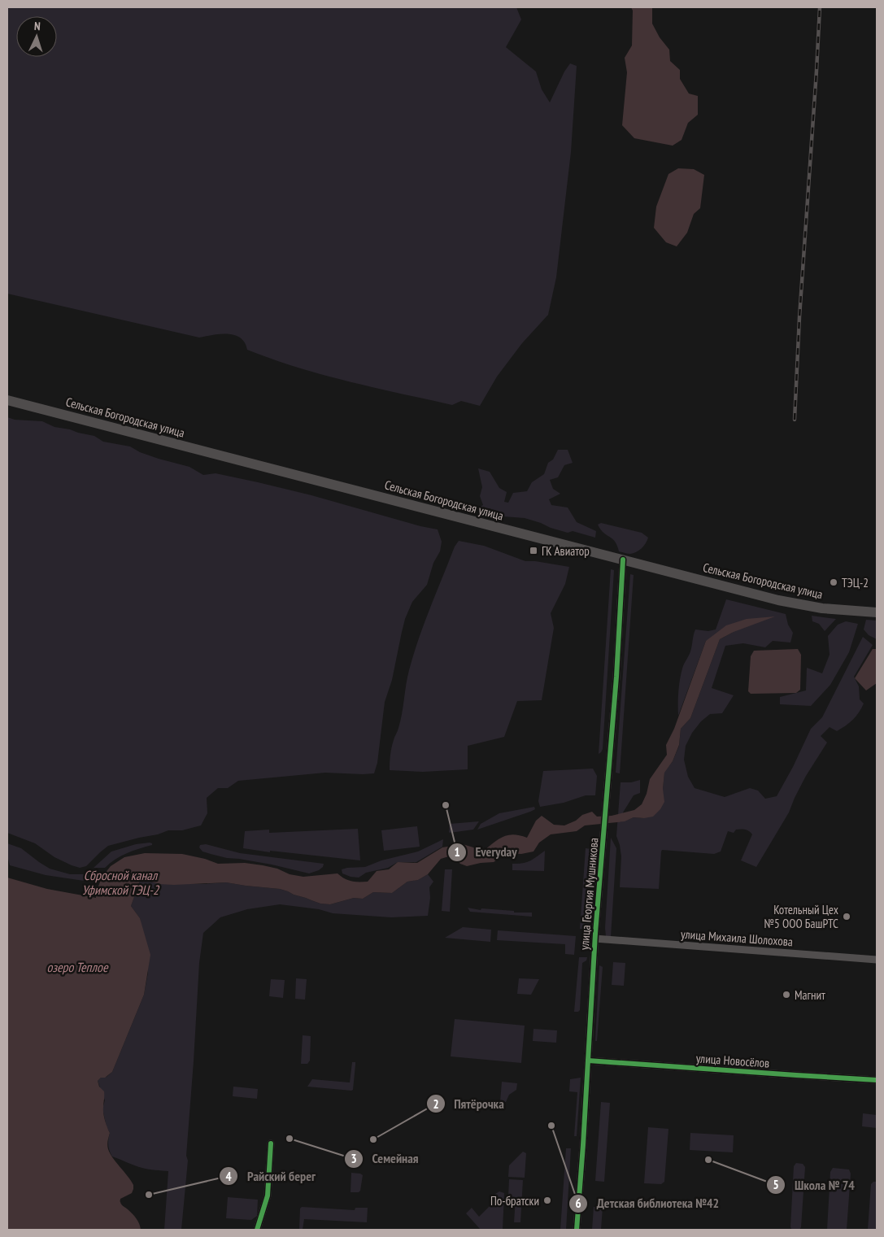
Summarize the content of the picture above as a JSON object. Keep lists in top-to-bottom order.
{
  "streets": {
    "main road": ["Сельская Богородская улица"],
    "street": ["улица Георгия Мушникова", "улица Михаила Шолохова", "улица Новосёлов"]
  },
  "crossings": [
    ["Сельская Богородская улица", "улица Георгия Мушникова"],
    ["улица Георгия Мушникова", "улица Михаила Шолохова"],
    ["улица Георгия Мушникова", "улица Новосёлов"]
  ],
  "water": ["Сбросной канал Уфимской ТЭЦ-2", "озеро Теплое"],
  "places": {
    "transit": ["ГК Авиатор"],
    "other": [
      "ТЭЦ-2",
      "Everyday",
      "Котельный Цех №5 ООО БашРТС",
      "Магнит",
      "Детская библиотека №42",
      "Семейная",
      "Пятёрочка",
      "Школа № 74",
      "Райский берег",
      "По-братски"
    ]
  },
  "north": "top"
}
